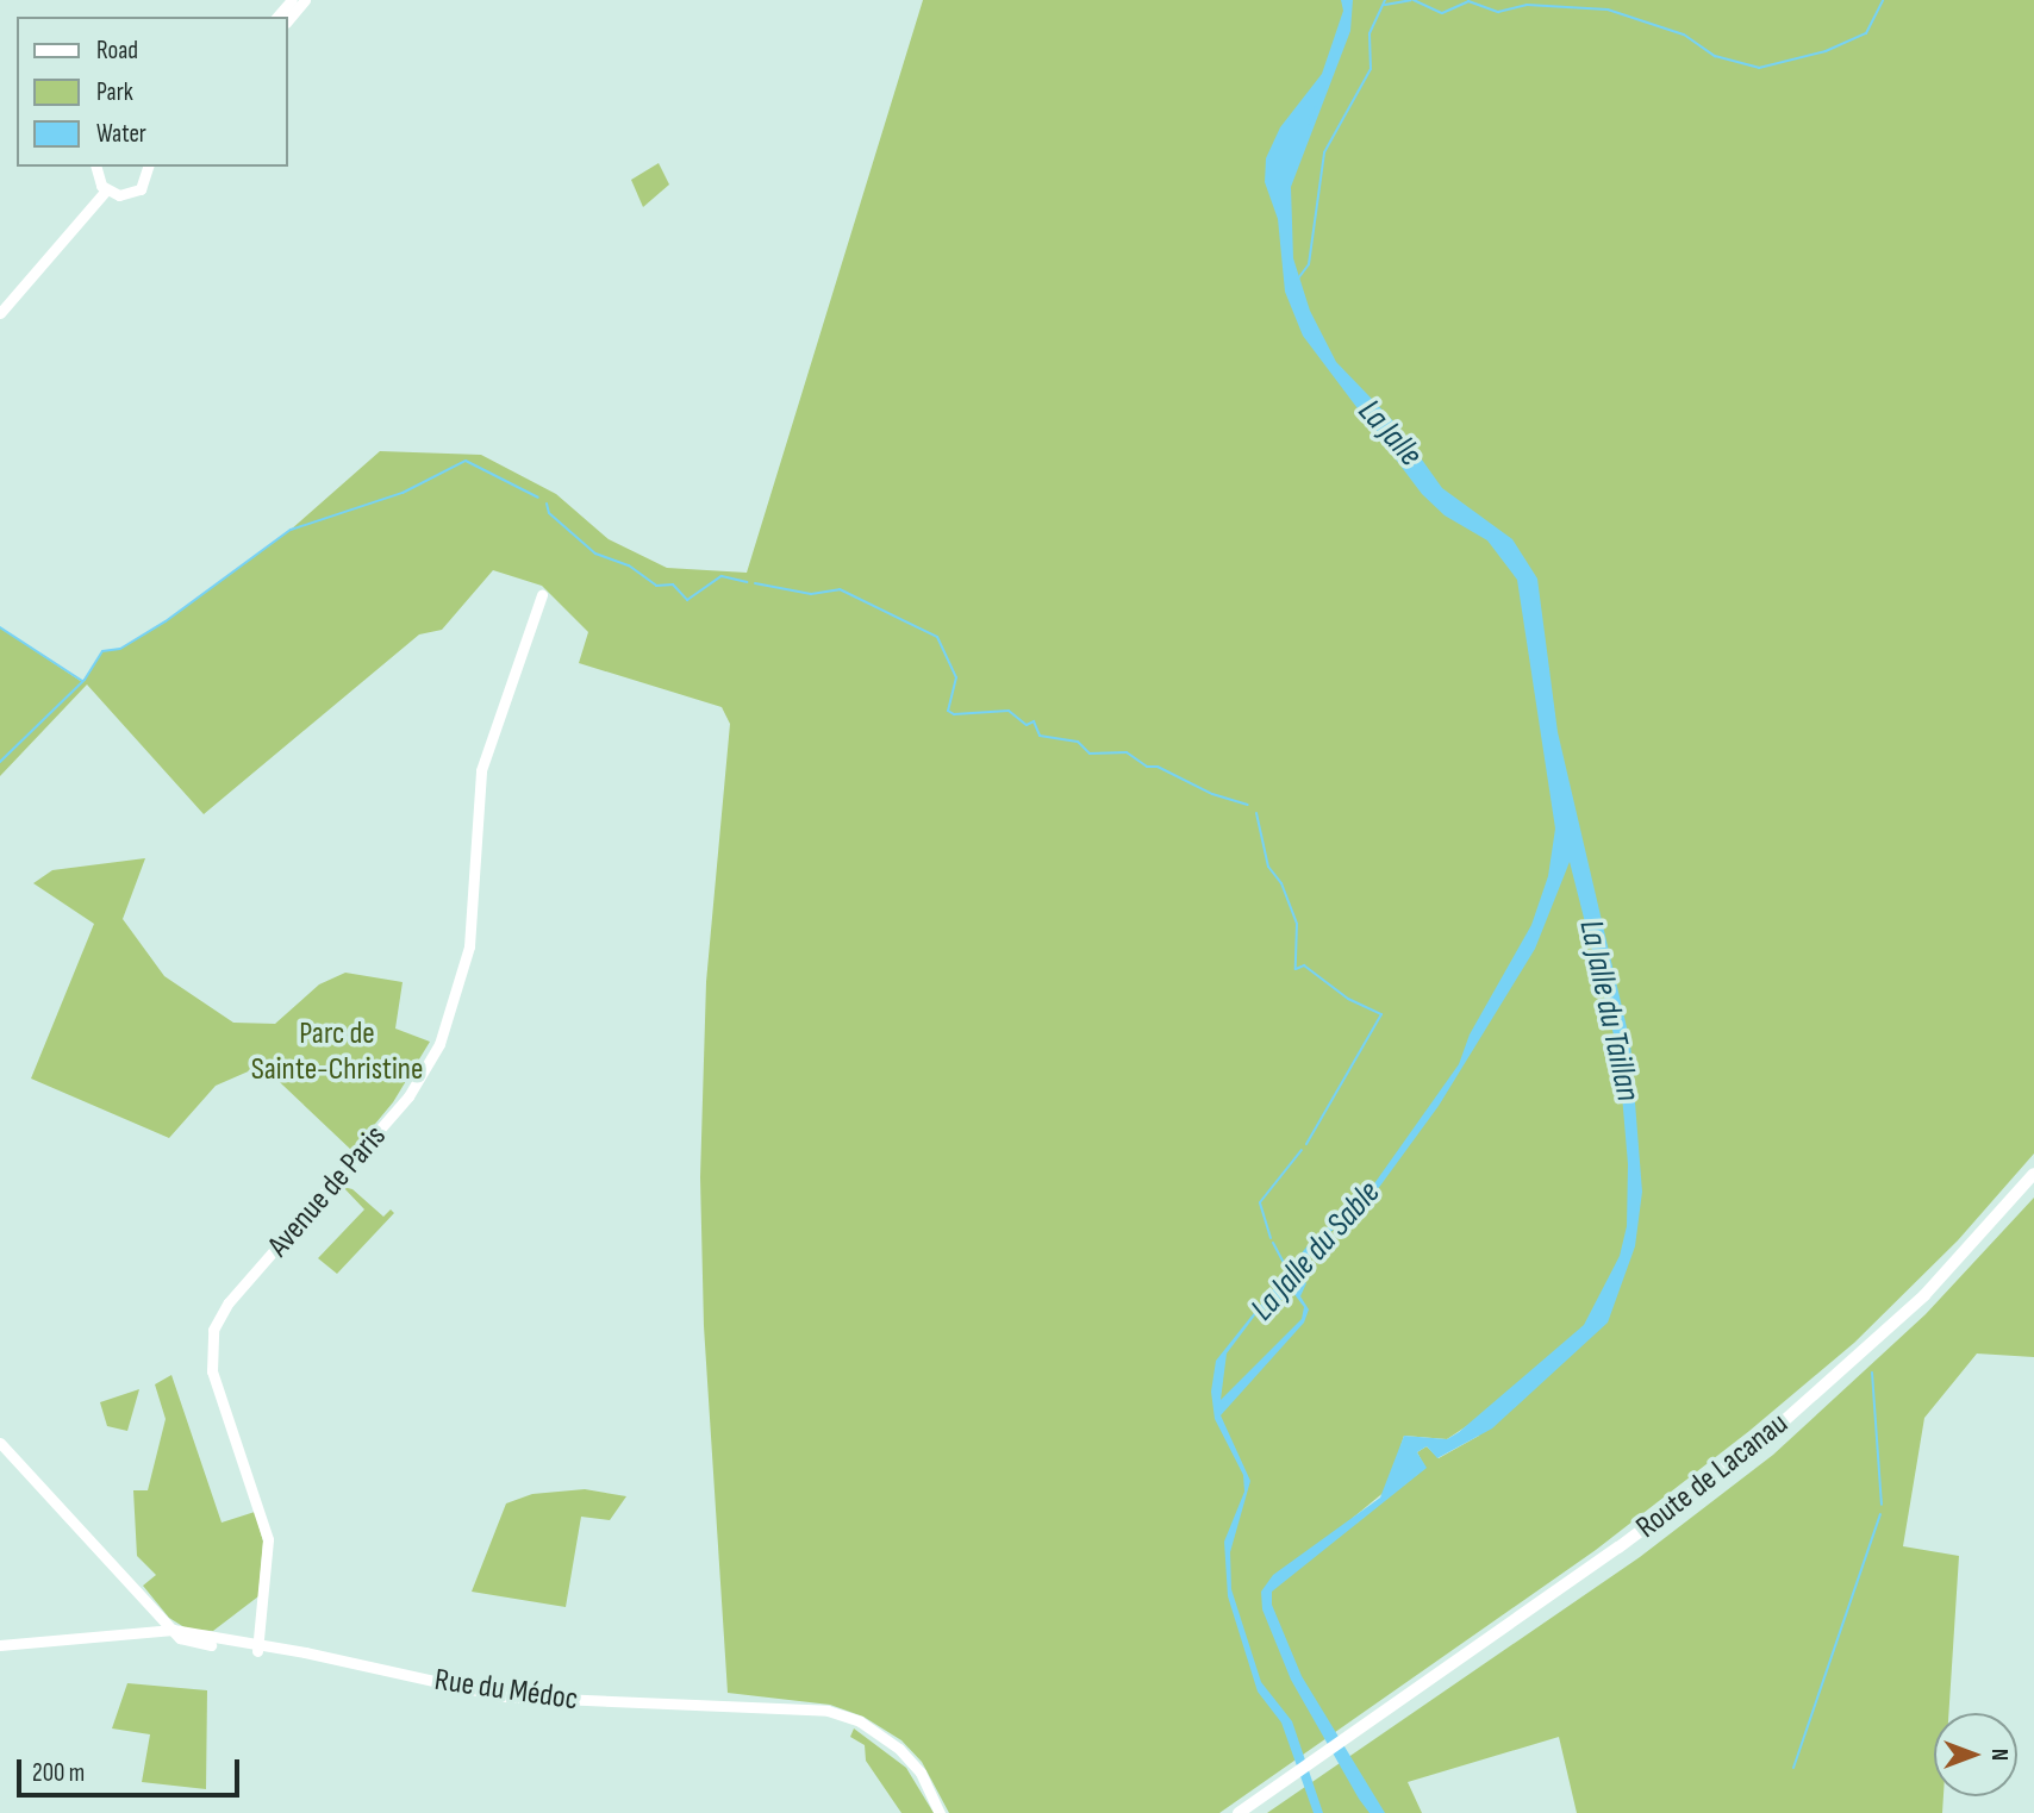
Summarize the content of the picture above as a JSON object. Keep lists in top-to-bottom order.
{
  "streets": {
    "main road": ["Route de Lacanau"],
    "street": ["Avenue de Paris", "Rue du Médoc"]
  },
  "crossings": [
    ["Avenue de Paris", "Rue du Médoc"]
  ],
  "water": ["La Jalle", "La Jalle du Taillan", "La Jalle du Sable"],
  "parks": ["Parc de Sainte-Christine"],
  "legend": ["Road", "Park", "Water"],
  "scale_bar": "200 m",
  "north": "right"
}
